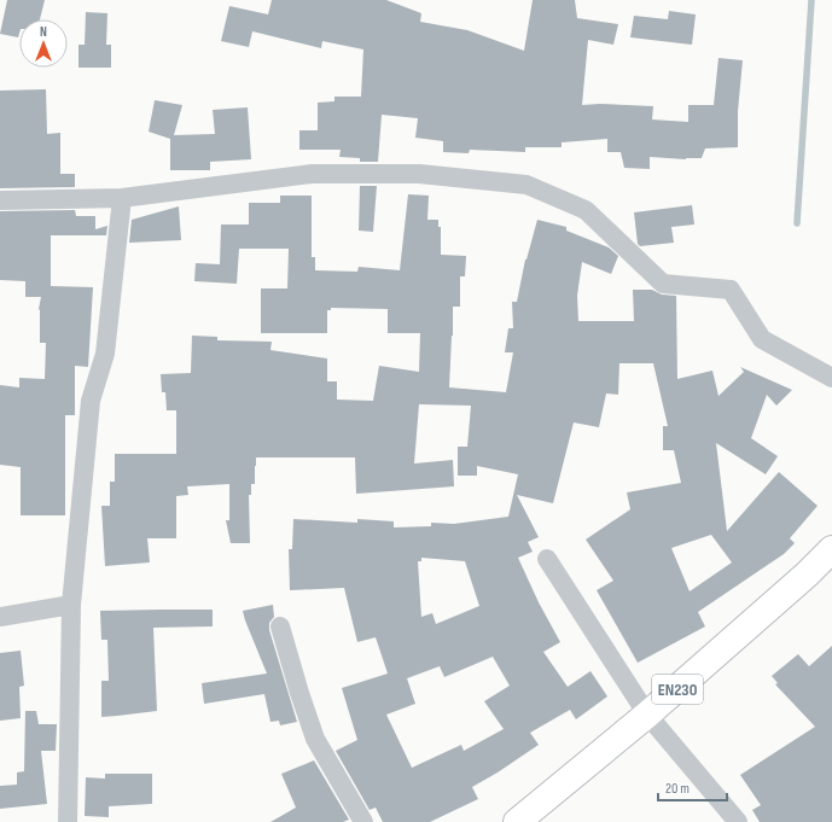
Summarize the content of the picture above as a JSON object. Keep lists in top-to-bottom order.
{
  "streets": {
    "main road": ["EN230"]
  },
  "scale_bar": "20 m",
  "north": "top"
}
